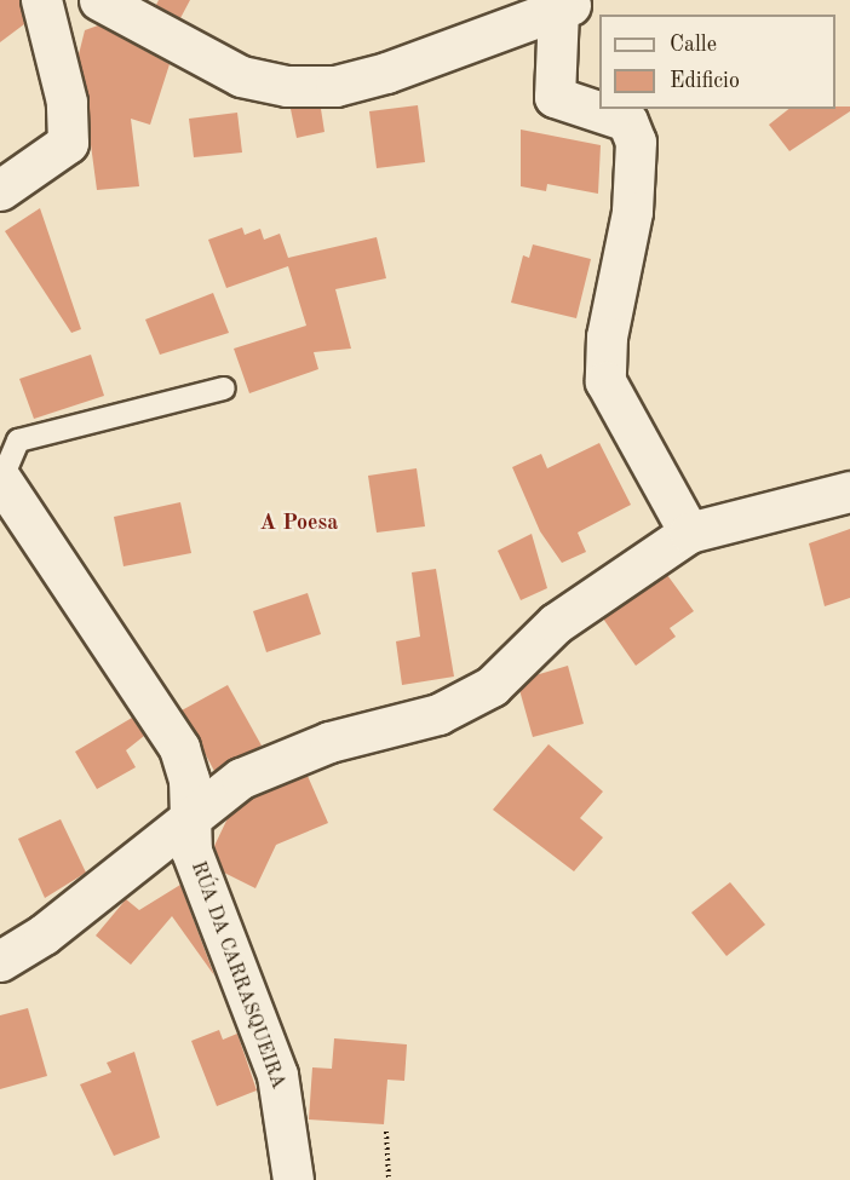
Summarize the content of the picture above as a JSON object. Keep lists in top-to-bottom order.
{
  "streets": {
    "street": ["RÚA DA CARRASQUEIRA"]
  },
  "districts": ["A Poesa"],
  "legend": ["Calle", "Edificio"]
}
